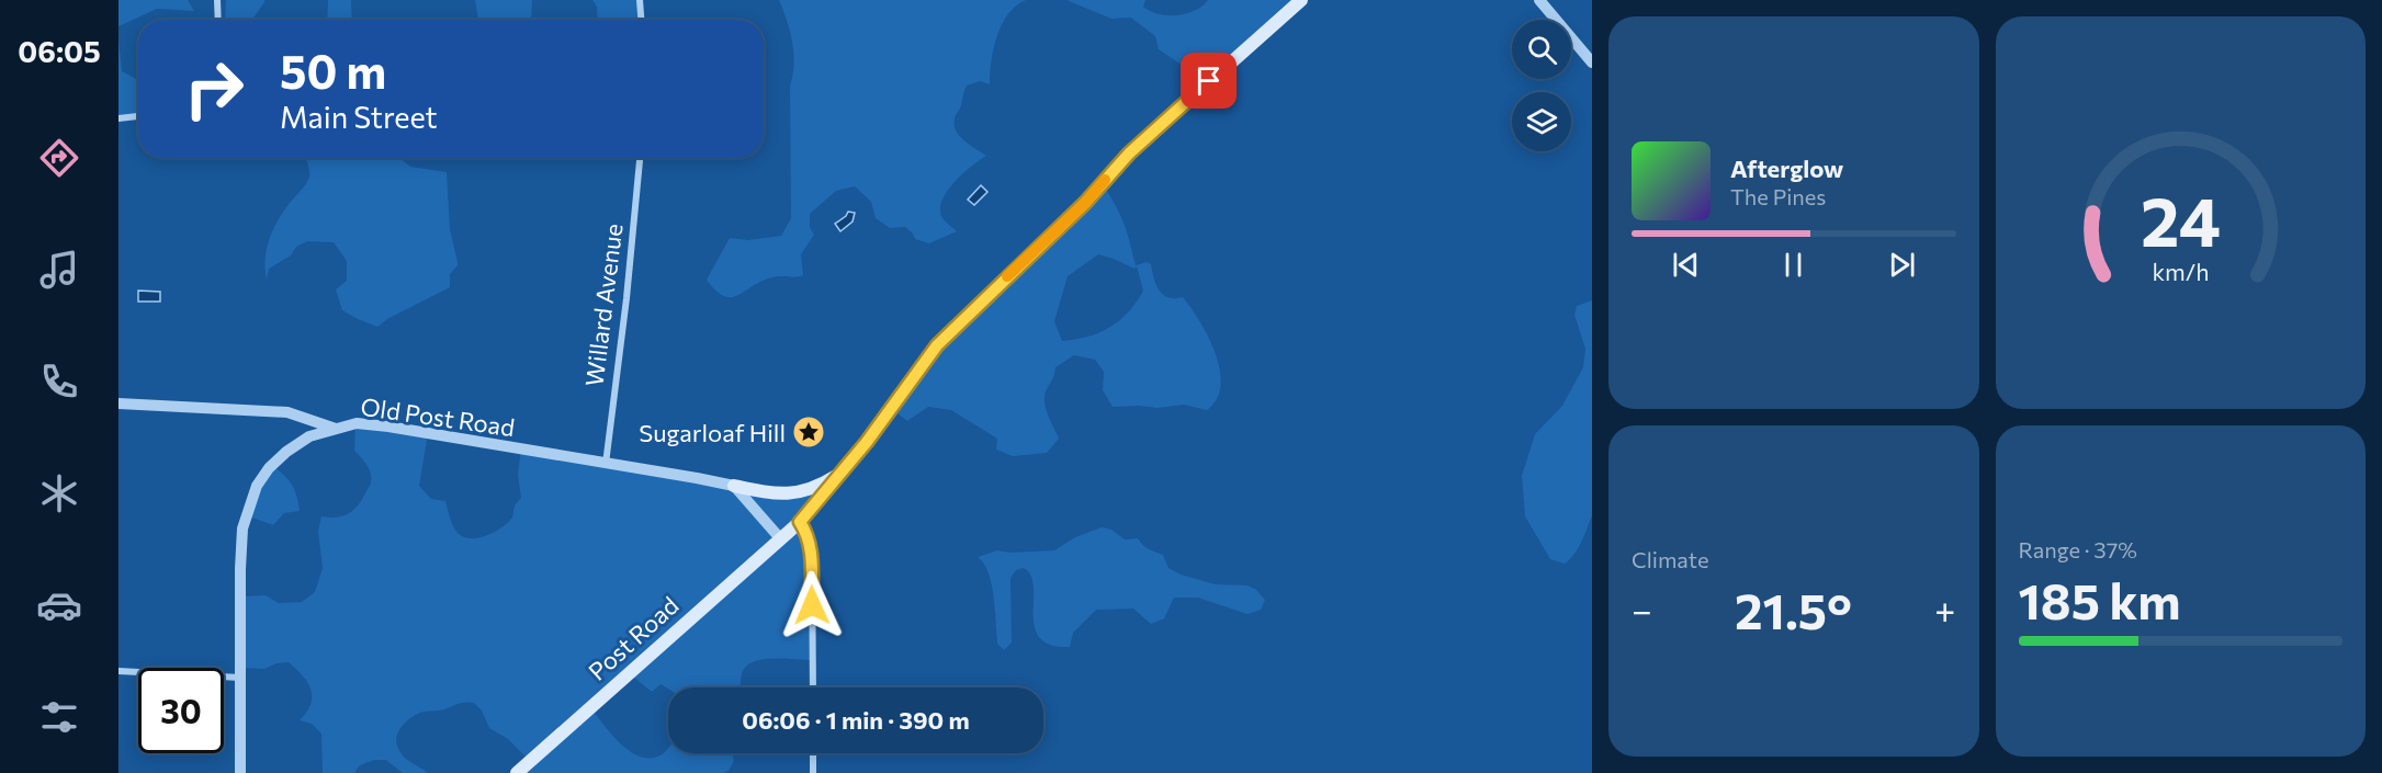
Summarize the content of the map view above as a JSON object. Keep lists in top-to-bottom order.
{
  "streets": {
    "main road": ["Post Road"],
    "street": ["Willard Avenue", "Old Post Road"]
  },
  "crossings": [
    ["Willard Avenue", "Old Post Road"]
  ],
  "places": {
    "place": ["Sugarloaf Hill"]
  },
  "page": {
    "tabs": "06:05",
    "turn": ["50 m", "Main Street"],
    "song": ["Afterglow", "The Pines"],
    "tile": [
      "Climate",
      ["Range · 37%", "185 km"]
    ],
    "heat": ["−", "21.5°", "+"],
    "limit": "30",
    "trip": "06:06 · 1 min · 390 m",
    "gauge": ["24", "km/h"]
  }
}
